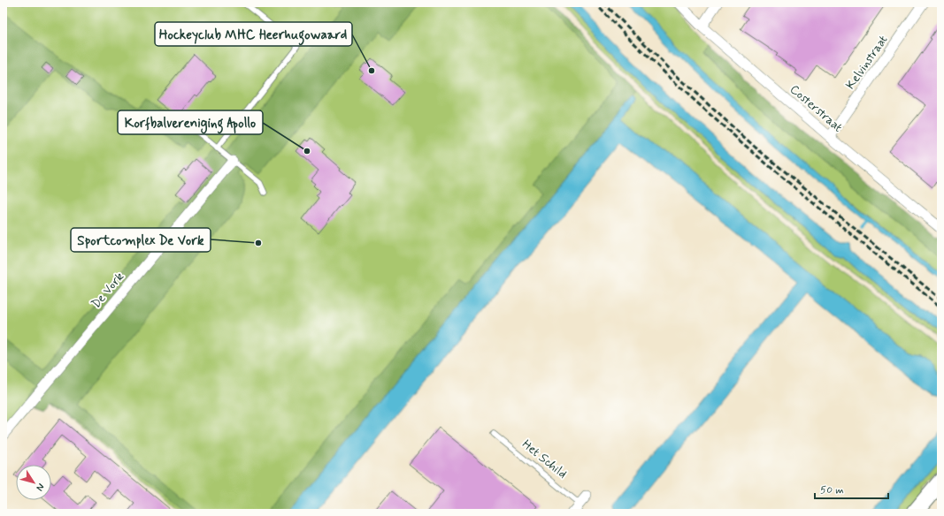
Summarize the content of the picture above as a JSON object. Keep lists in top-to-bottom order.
{
  "streets": {
    "street": ["Kelvinstraat", "Costerstraat", "De Vork"],
    "lane": ["Het Schild"]
  },
  "crossings": [
    ["Kelvinstraat", "Costerstraat"]
  ],
  "places": ["Hockeyclub MHC Heerhugowaard", "Korfbalvereniging Apollo", "Sportcomplex De Vork"],
  "scale_bar": "50 m",
  "north": "bottom right"
}
